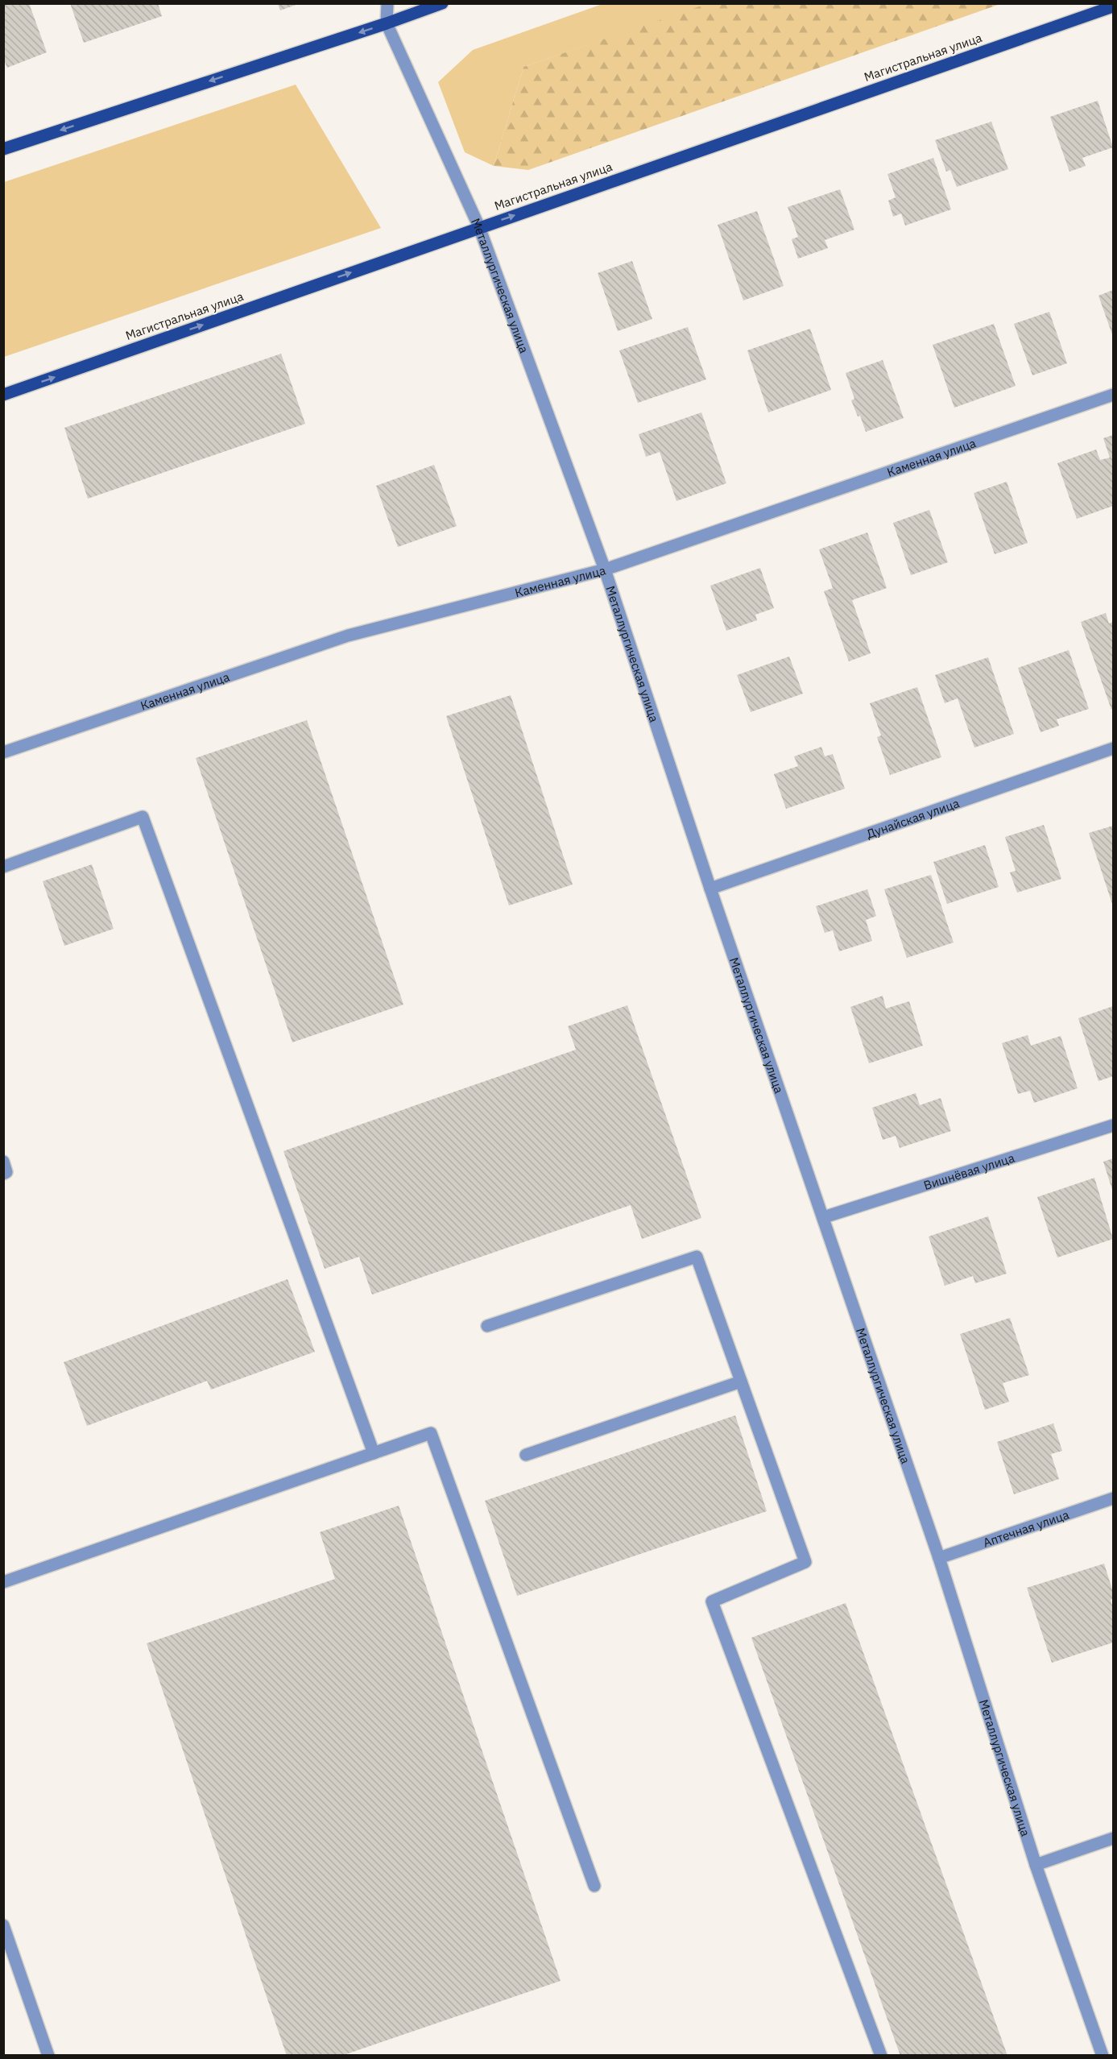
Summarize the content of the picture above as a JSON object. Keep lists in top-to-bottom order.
{
  "streets": {
    "main road": ["Магистральная улица"],
    "street": [
      "Металлургическая улица",
      "Каменная улица",
      "Дунайская улица",
      "Вишнёвая улица",
      "Аптечная улица"
    ]
  },
  "crossings": [
    ["Магистральная улица", "Металлургическая улица"],
    ["Металлургическая улица", "Каменная улица"],
    ["Металлургическая улица", "Дунайская улица"],
    ["Металлургическая улица", "Вишнёвая улица"],
    ["Металлургическая улица", "Аптечная улица"]
  ],
  "one_way": ["Магистральная улица"]
}
